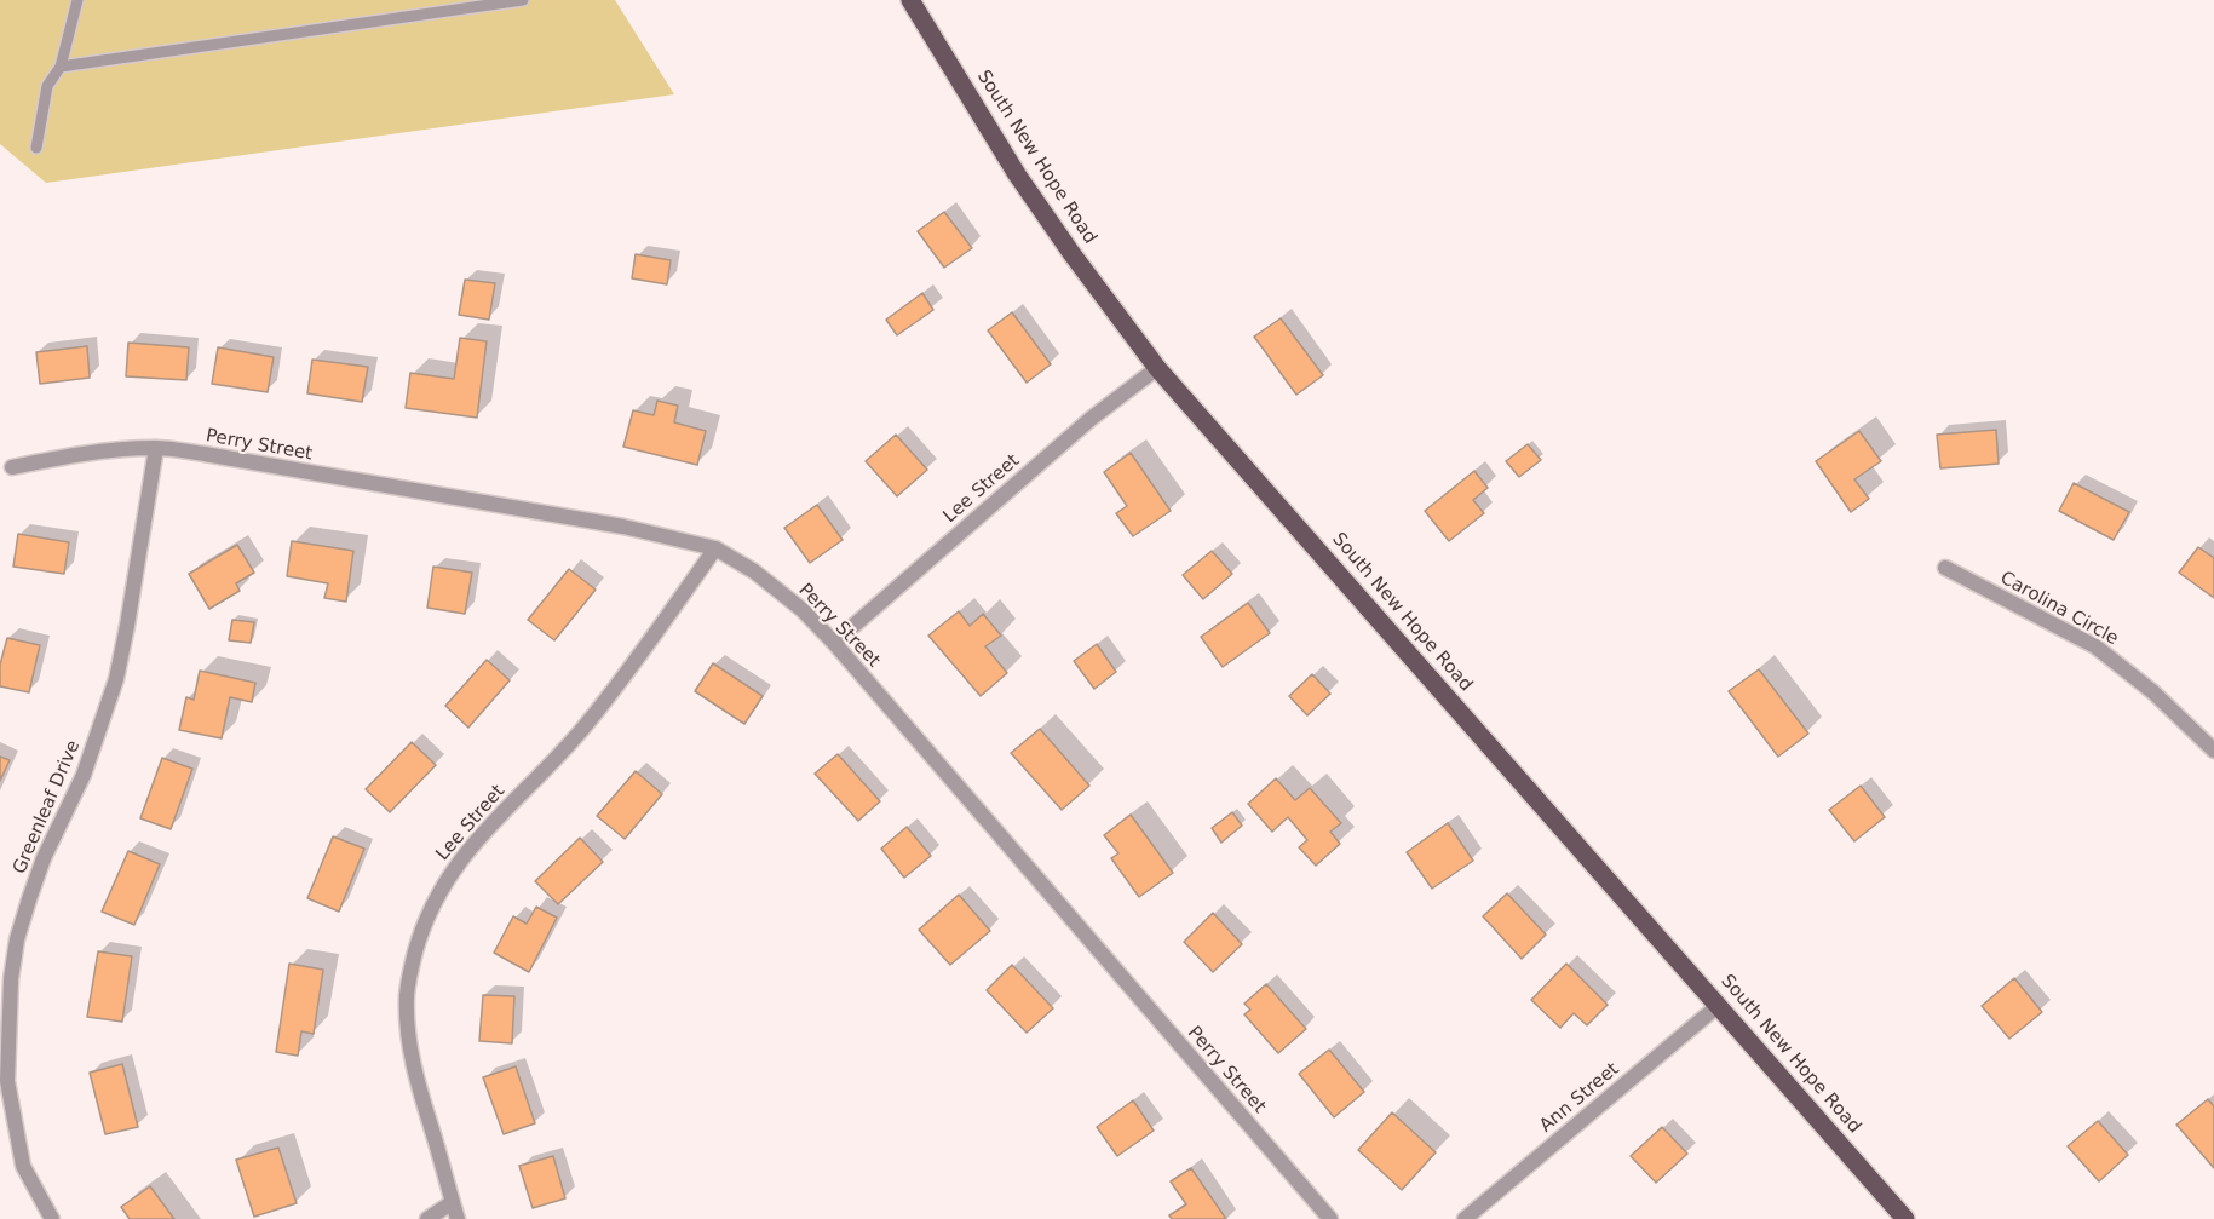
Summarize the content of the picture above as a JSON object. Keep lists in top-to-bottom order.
{
  "streets": {
    "main road": ["South New Hope Road"],
    "street": [
      "Perry Street",
      "Lee Street",
      "Carolina Circle",
      "Greenleaf Drive",
      "Ann Street"
    ]
  },
  "crossings": [
    ["South New Hope Road", "Lee Street"],
    ["South New Hope Road", "Ann Street"],
    ["Perry Street", "Lee Street"],
    ["Perry Street", "Greenleaf Drive"]
  ]
}
